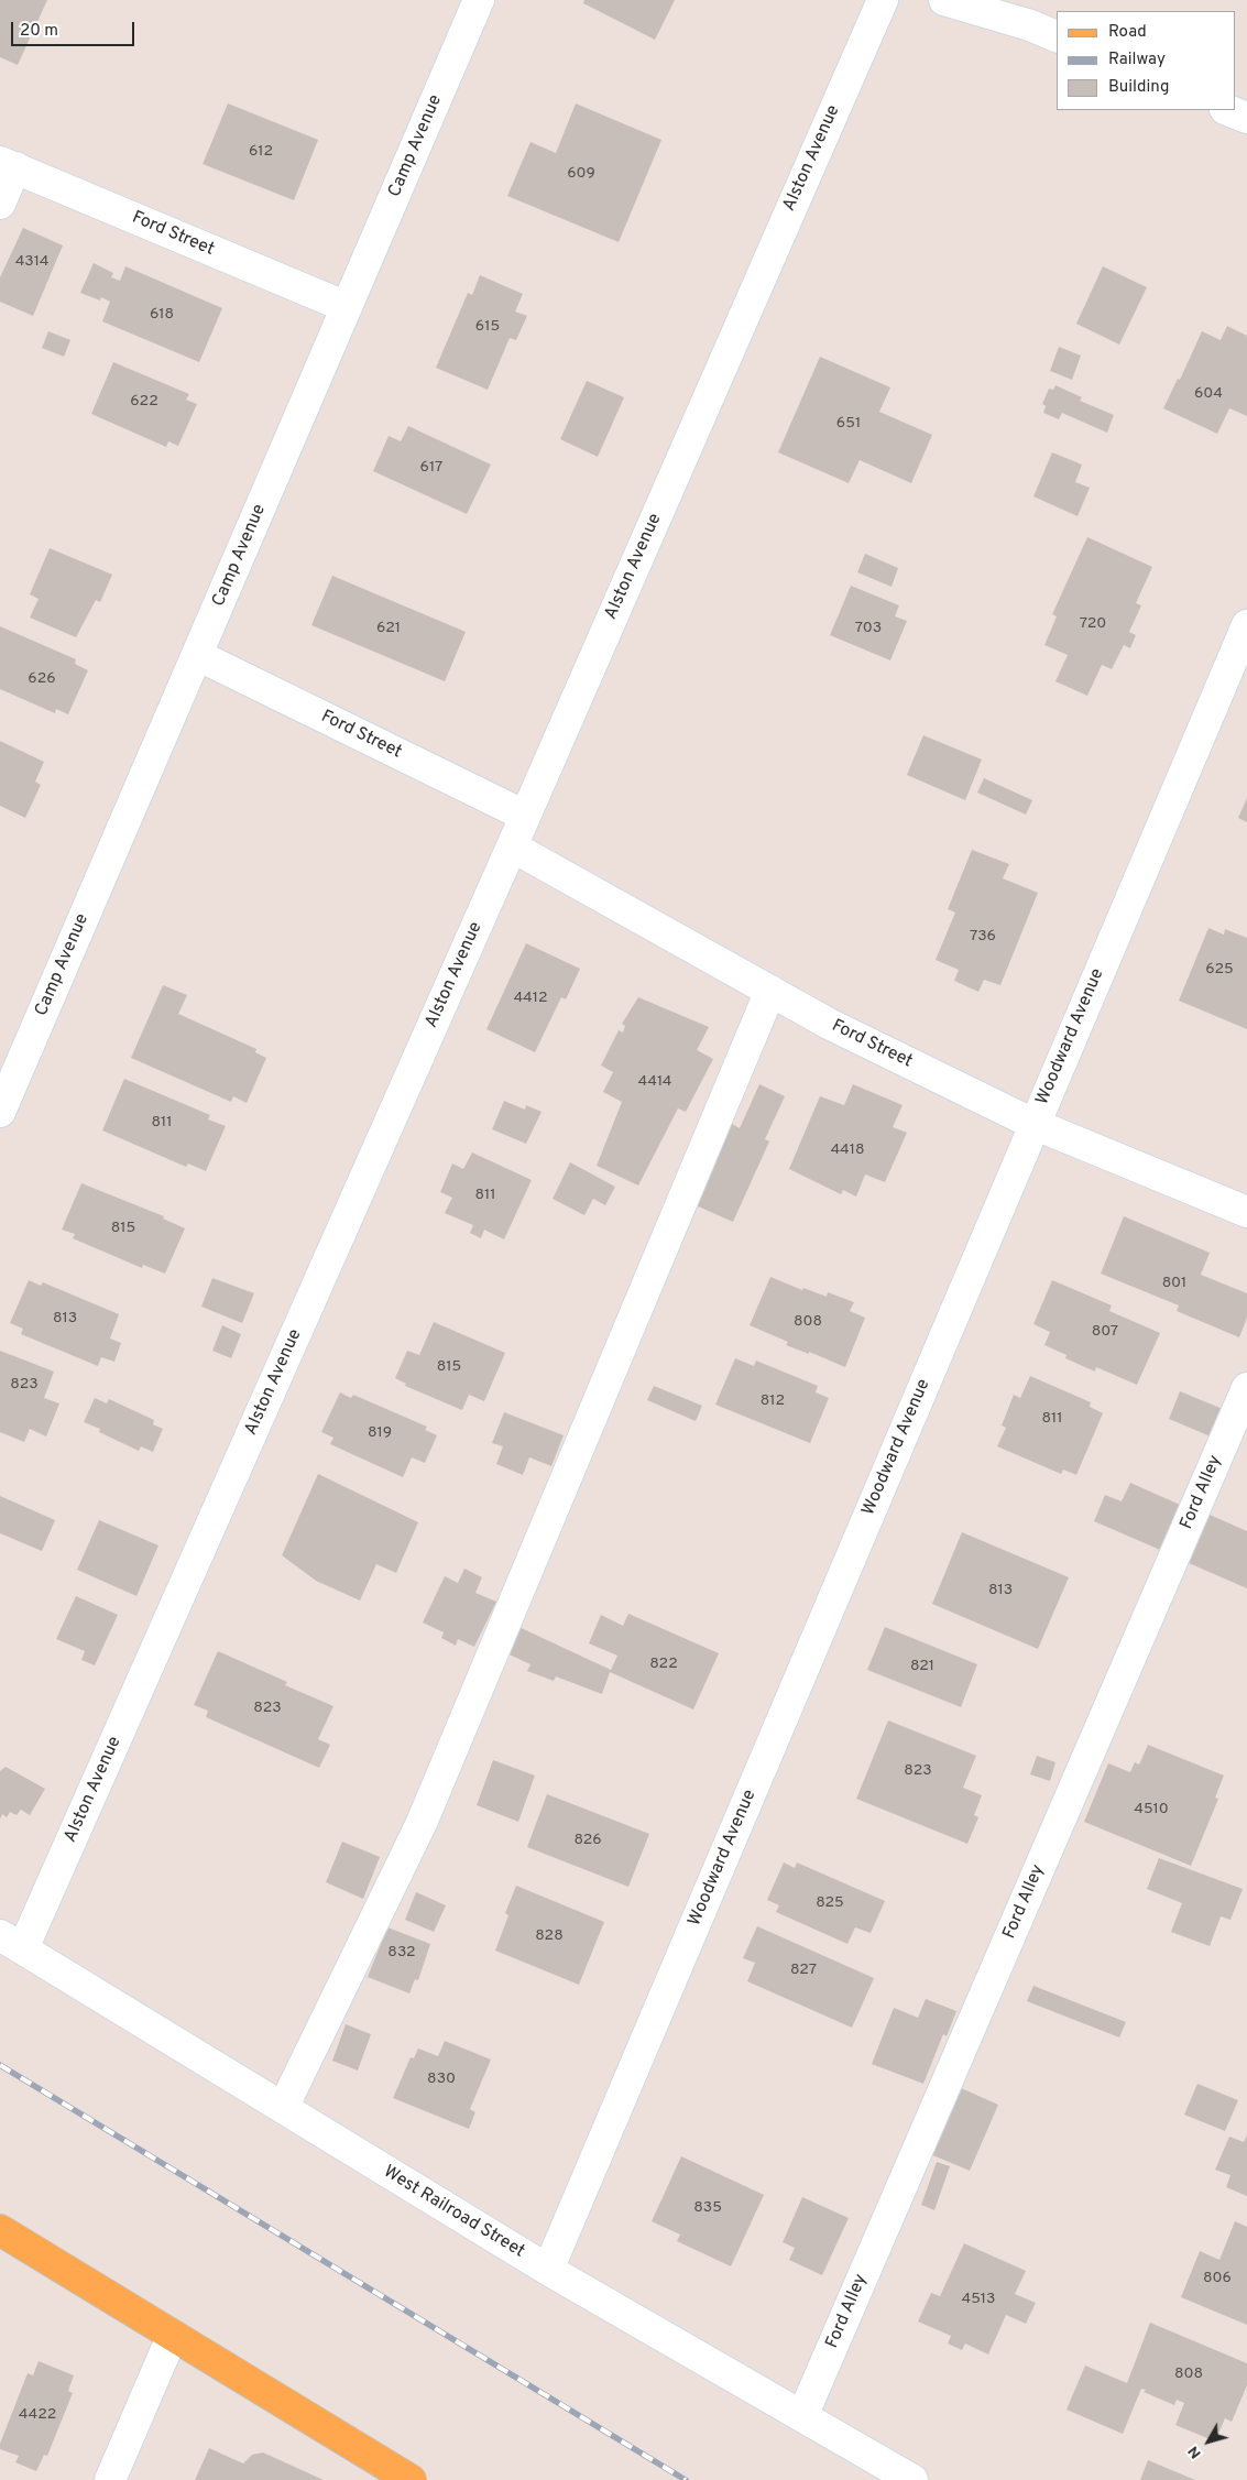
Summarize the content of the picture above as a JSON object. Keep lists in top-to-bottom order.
{
  "streets": {
    "street": [
      "Camp Avenue",
      "Alston Avenue",
      "Ford Street",
      "Woodward Avenue",
      "Ford Alley",
      "West Railroad Street"
    ]
  },
  "crossings": [
    ["Camp Avenue", "Ford Street"],
    ["Alston Avenue", "Ford Street"],
    ["Alston Avenue", "West Railroad Street"],
    ["Ford Street", "Woodward Avenue"],
    ["Woodward Avenue", "West Railroad Street"],
    ["Ford Alley", "West Railroad Street"]
  ],
  "house_numbers": [
    "612",
    "609",
    "4314",
    "618",
    "615",
    "604",
    "622",
    "651",
    "617",
    "720",
    "621",
    "703",
    "626",
    "736",
    "625",
    "4412",
    "4414",
    "811",
    "4418",
    "811",
    "815",
    "801",
    "813",
    "808",
    "807",
    "815",
    "823",
    "812",
    "811",
    "819",
    "813",
    "822",
    "821",
    "823",
    "823",
    "4510",
    "826",
    "825",
    "828",
    "832",
    "827",
    "830",
    "835",
    "806",
    "4513",
    "808",
    "4422"
  ],
  "legend": ["Road", "Railway", "Building"],
  "scale_bar": "20 m",
  "north": "bottom left"
}
